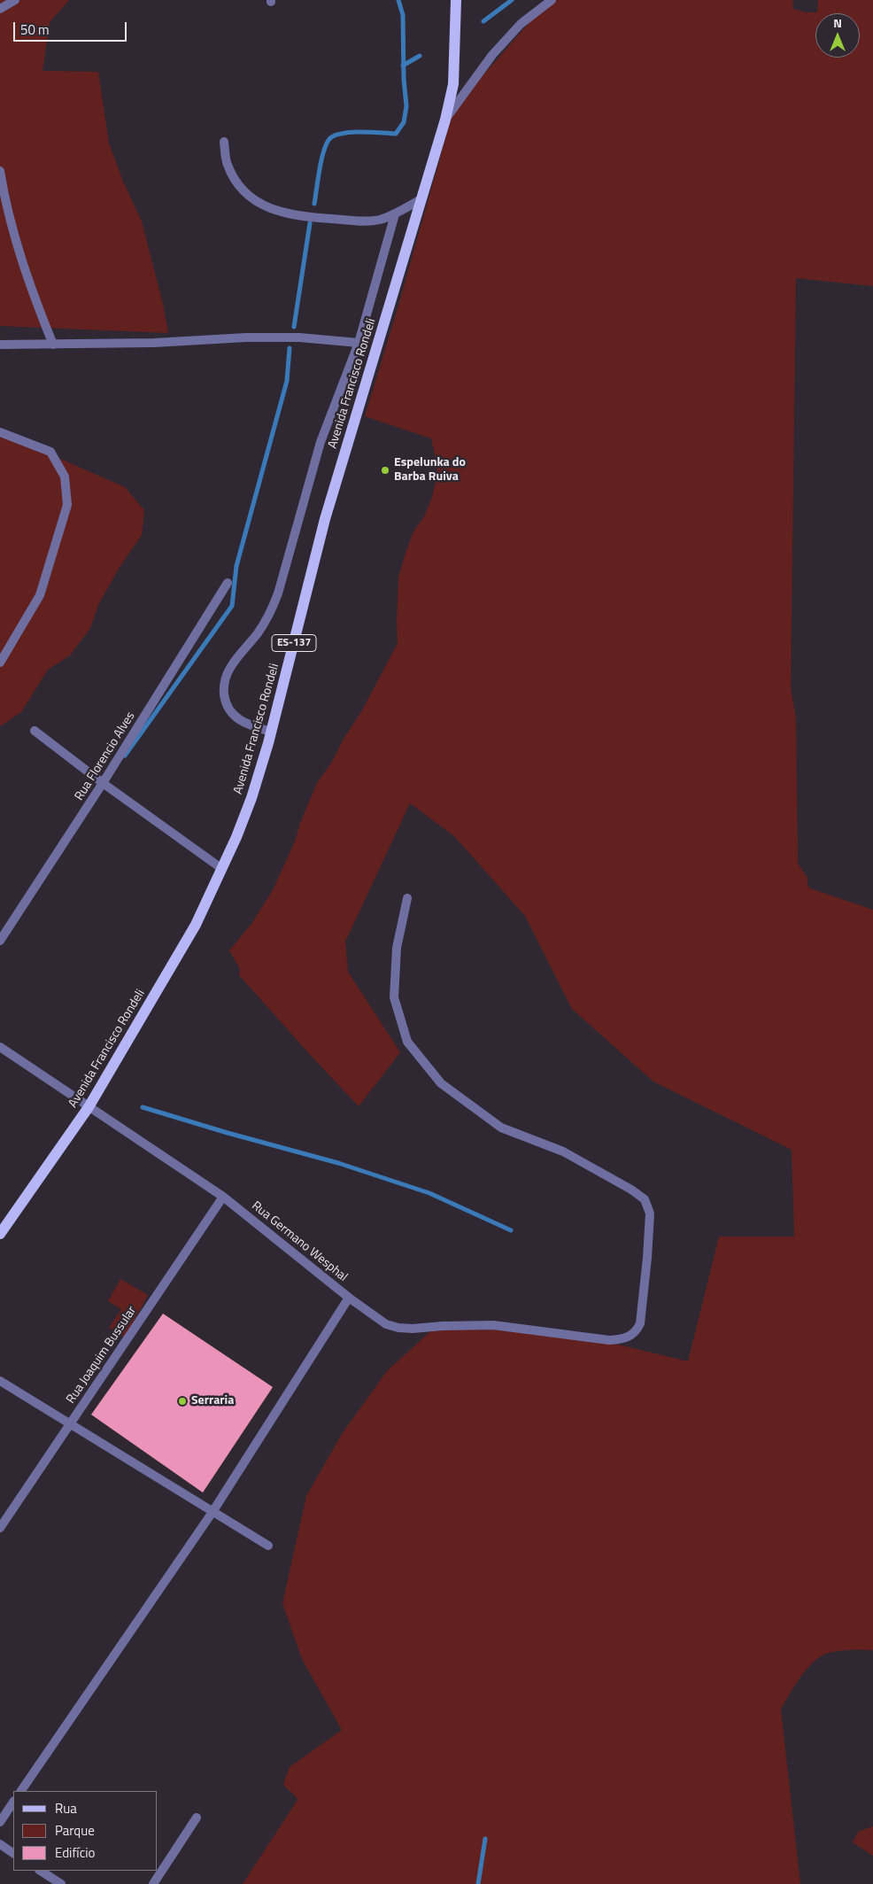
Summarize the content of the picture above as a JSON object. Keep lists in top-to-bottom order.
{
  "streets": {
    "main road": ["Avenida Francisco Rondeli", "ES-137"],
    "street": ["Rua Florencio Alves", "Rua Germano Wesphal", "Rua Joaquim Bussular"]
  },
  "crossings": [
    ["Avenida Francisco Rondeli", "Rua Germano Wesphal"],
    ["Rua Germano Wesphal", "Rua Joaquim Bussular"]
  ],
  "places": ["Espelunka do Barba Ruiva", "Serraria"],
  "legend": ["Rua", "Parque", "Edifício"],
  "scale_bar": "50 m",
  "north": "top"
}
